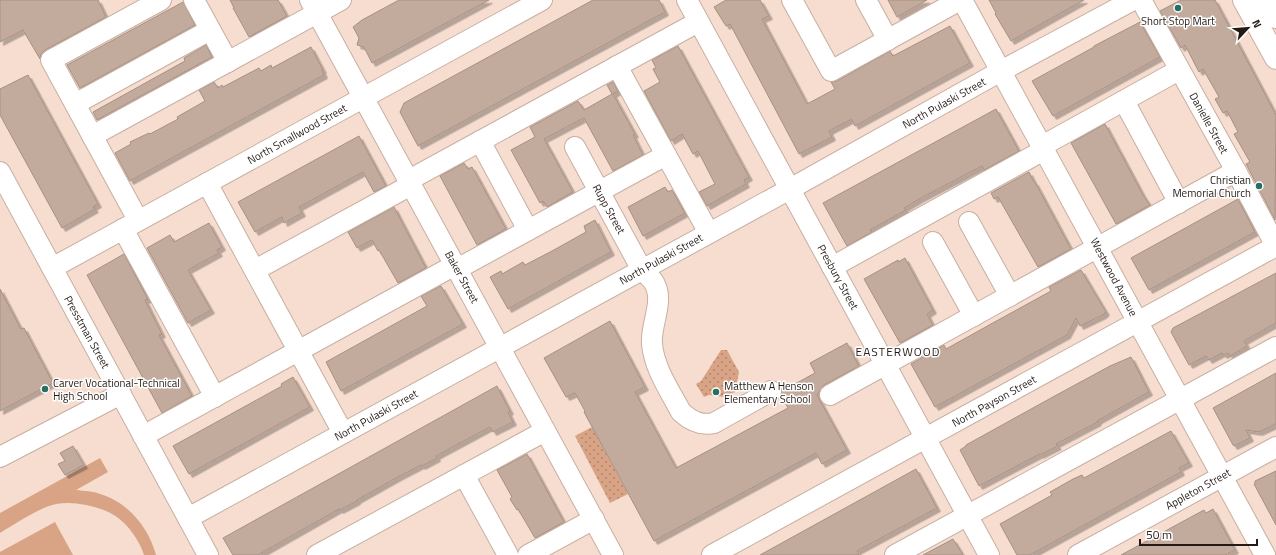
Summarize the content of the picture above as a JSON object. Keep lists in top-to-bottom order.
{
  "streets": {
    "street": [
      "North Pulaski Street",
      "Danielle Street",
      "North Smallwood Street",
      "Rupp Street",
      "Baker Street",
      "Presbury Street",
      "Westwood Avenue",
      "Presstman Street",
      "North Payson Street",
      "Appleton Street"
    ]
  },
  "crossings": [
    ["North Pulaski Street", "Rupp Street"],
    ["North Pulaski Street", "Baker Street"],
    ["North Pulaski Street", "Presbury Street"],
    ["North Pulaski Street", "Westwood Avenue"],
    ["North Pulaski Street", "Presstman Street"],
    ["Danielle Street", "North Payson Street"],
    ["North Smallwood Street", "Baker Street"],
    ["North Smallwood Street", "Presstman Street"],
    ["Presbury Street", "North Payson Street"],
    ["Westwood Avenue", "North Payson Street"],
    ["Westwood Avenue", "Appleton Street"]
  ],
  "districts": ["EASTERWOOD"],
  "places": [
    "Short Stop Mart",
    "Christian Memorial Church",
    "Carver Vocational-Technical High School",
    "Matthew A Henson Elementary School"
  ],
  "scale_bar": "50 m",
  "north": "top right"
}
